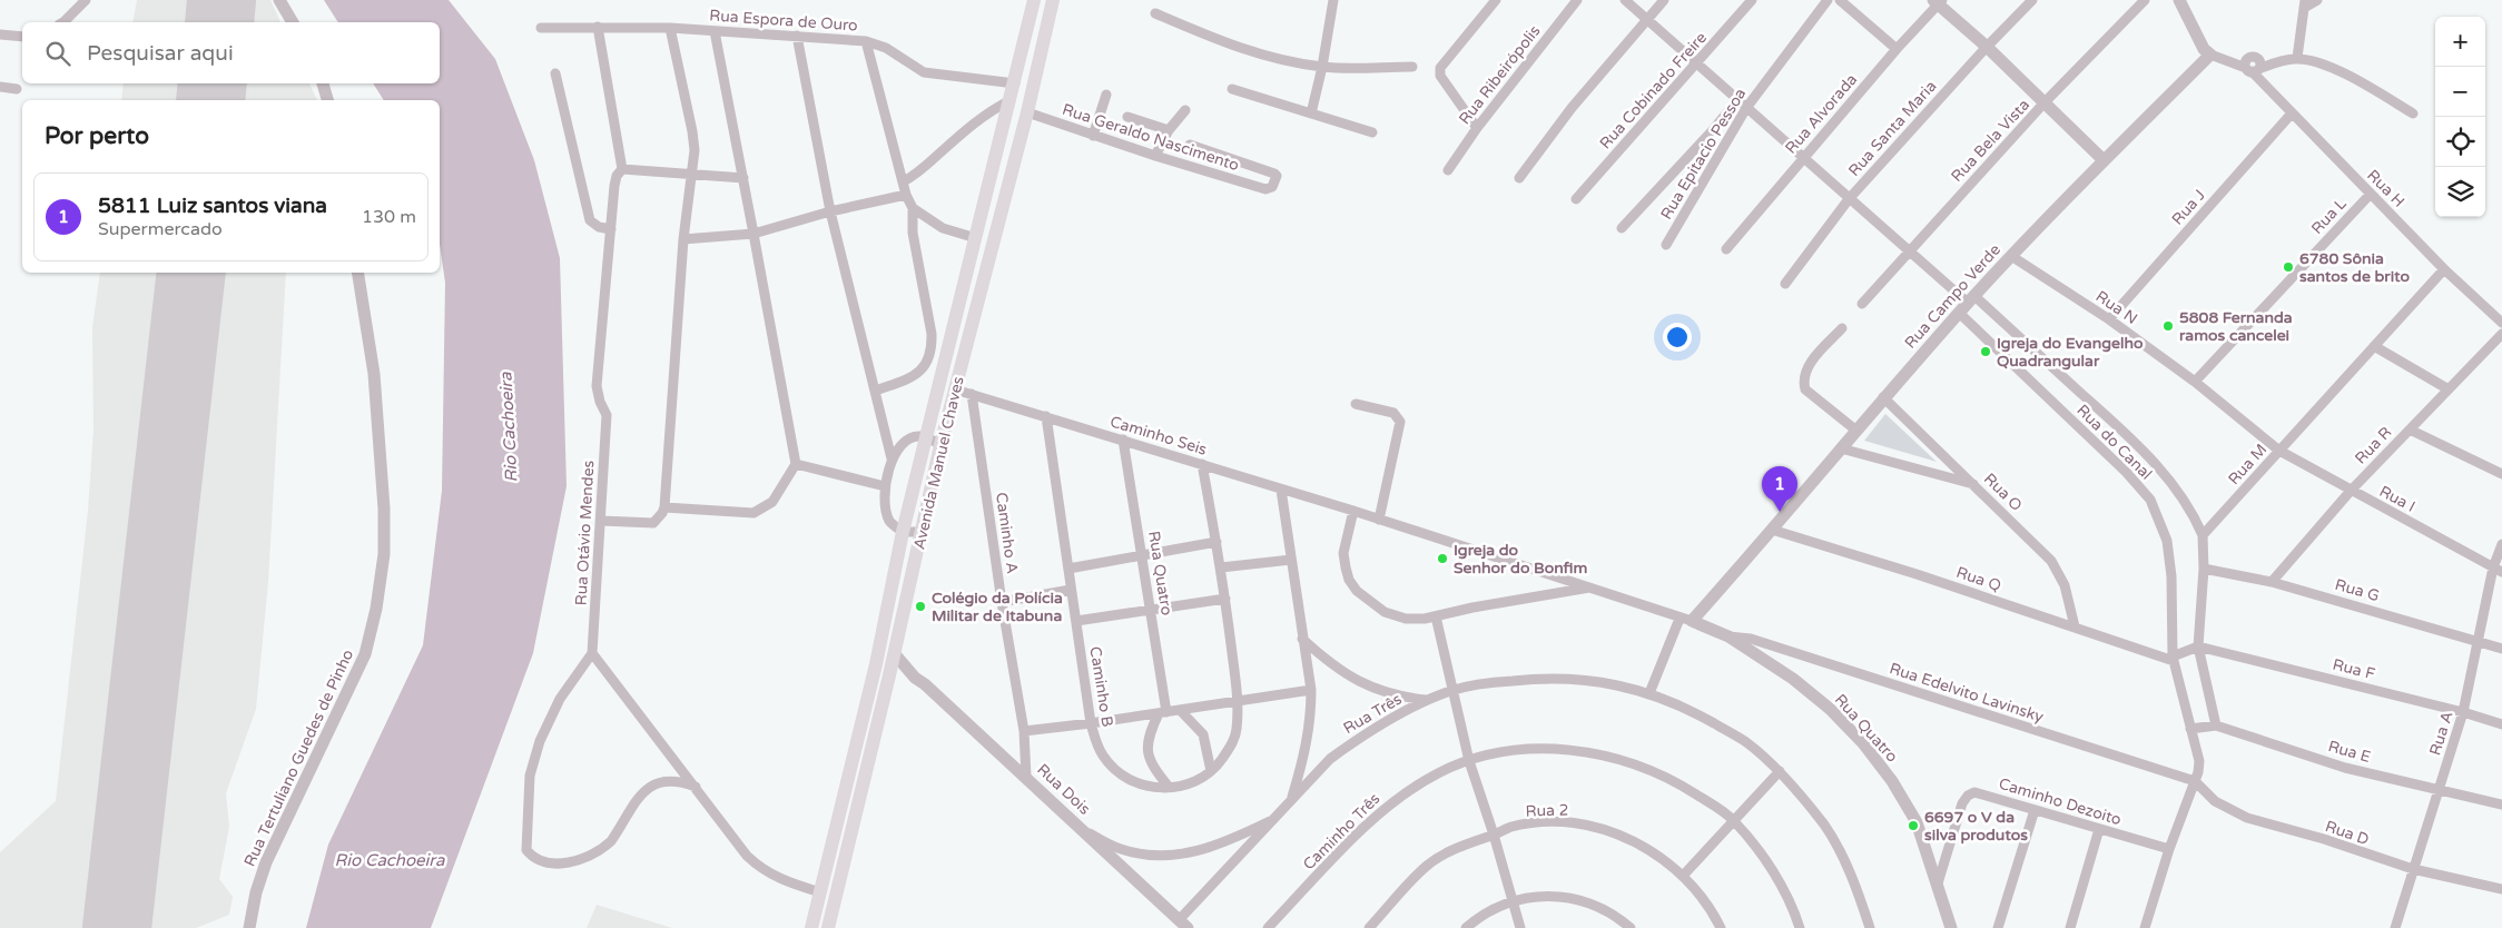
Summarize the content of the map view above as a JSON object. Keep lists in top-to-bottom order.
{
  "streets": {
    "main road": ["Avenida Manuel Chaves"],
    "street": [
      "Rua Espora de Ouro",
      "Rua Ribeirópolis",
      "Rua Cobinado Freire",
      "Rua Alvorada",
      "Rua Santa Maria",
      "Rua Geraldo Nascimento",
      "Rua Bela Vista",
      "Rua Epitacio Pessoa",
      "Rua H",
      "Rua J",
      "Rua L",
      "Rua Campo Verde",
      "Rua N",
      "Caminho Seis",
      "Rua do Canal",
      "Rua R",
      "Rua M",
      "Rua O",
      "Rua I",
      "Rua Otávio Mendes",
      "Caminho A",
      "Rua Quatro",
      "Rua Q",
      "Rua G",
      "Rua F",
      "Caminho B",
      "Rua Edelvito Lavinsky",
      "Rua Três",
      "Rua A",
      "Rua E",
      "Rua Tertuliano Guedes de Pinho",
      "Rua Dois",
      "Caminho Dezoito",
      "Rua 2",
      "Caminho Três",
      "Rua D"
    ]
  },
  "crossings": [
    ["Rua Espora de Ouro", "Avenida Manuel Chaves"],
    ["Rua Cobinado Freire", "Rua do Canal"],
    ["Rua Alvorada", "Rua do Canal"],
    ["Rua Santa Maria", "Rua do Canal"],
    ["Rua Geraldo Nascimento", "Avenida Manuel Chaves"],
    ["Rua Bela Vista", "Rua do Canal"],
    ["Rua Epitacio Pessoa", "Rua do Canal"],
    ["Rua H", "Rua J"],
    ["Rua H", "Rua L"],
    ["Rua H", "Rua Campo Verde"],
    ["Rua H", "Rua M"],
    ["Rua J", "Rua N"],
    ["Rua L", "Rua N"],
    ["Rua Campo Verde", "Rua N"],
    ["Rua Campo Verde", "Caminho Seis"],
    ["Rua Campo Verde", "Rua do Canal"],
    ["Rua Campo Verde", "Rua O"],
    ["Rua Campo Verde", "Rua Quatro"],
    ["Rua Campo Verde", "Rua Q"],
    ["Rua N", "Rua M"],
    ["Rua N", "Rua I"],
    ["Caminho Seis", "Avenida Manuel Chaves"],
    ["Caminho Seis", "Caminho A"],
    ["Caminho Seis", "Rua Quatro"],
    ["Caminho Seis", "Caminho B"],
    ["Rua do Canal", "Rua M"],
    ["Rua do Canal", "Rua Q"],
    ["Rua do Canal", "Rua Edelvito Lavinsky"],
    ["Rua do Canal", "Rua E"],
    ["Rua do Canal", "Caminho Dezoito"],
    ["Rua do Canal", "Rua D"],
    ["Rua R", "Rua I"],
    ["Rua R", "Rua G"],
    ["Avenida Manuel Chaves", "Rua Dois"],
    ["Rua M", "Rua I"],
    ["Rua O", "Rua Q"],
    ["Rua I", "Rua A"],
    ["Caminho A", "Rua Dois"],
    ["Rua Quatro", "Caminho B"],
    ["Rua Quatro", "Rua Edelvito Lavinsky"],
    ["Rua Quatro", "Caminho Dezoito"],
    ["Rua G", "Rua A"],
    ["Rua F", "Rua A"],
    ["Rua Edelvito Lavinsky", "Rua D"],
    ["Rua Três", "Rua Dois"],
    ["Rua A", "Rua E"],
    ["Rua A", "Rua D"]
  ],
  "water": ["Rio Cachoeira"],
  "places": [
    "6780 Sônia santos de brito",
    "5808 Fernanda ramos cancelei",
    "Igreja do Evangelho Quadrangular",
    "Igreja do Senhor do Bonfim",
    "Colégio da Polícia Militar de Itabuna",
    "6697 o V da silva produtos"
  ],
  "page": {
    "map_buttons": ["+", "−"],
    "search": "Pesquisar aqui",
    "heading": "Por perto",
    "list": [
      {
        "mark": "1",
        "name": "5811 Luiz santos viana",
        "note": "Supermercado",
        "value": "130 m"
      }
    ],
    "pins": "1"
  }
}
